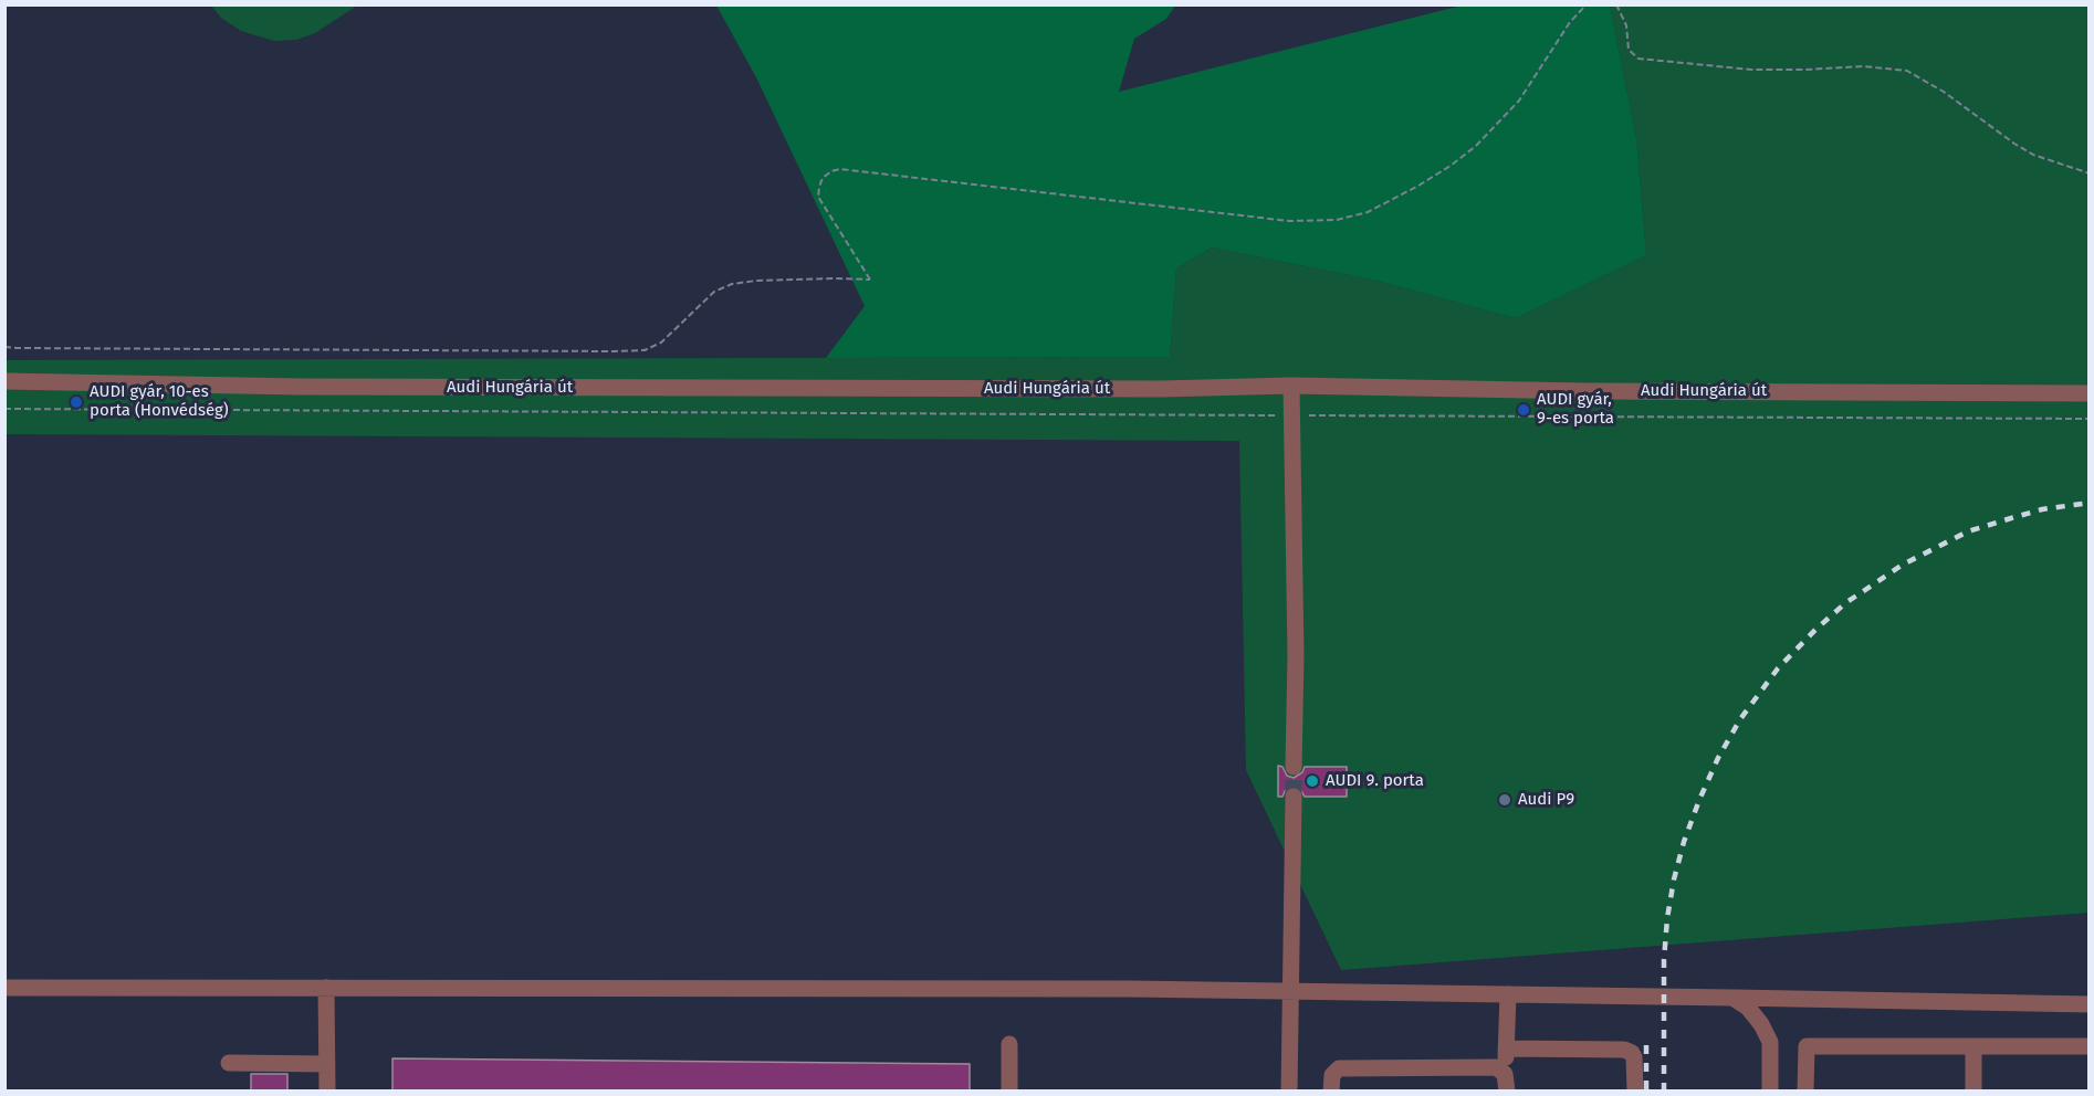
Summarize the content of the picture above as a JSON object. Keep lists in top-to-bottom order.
{
  "streets": {
    "street": ["Audi Hungária út"]
  },
  "places": [
    "AUDI gyár, 10-es porta (Honvédség)",
    "AUDI gyár, 9-es porta",
    "AUDI 9. porta",
    "Audi P9"
  ]
}
